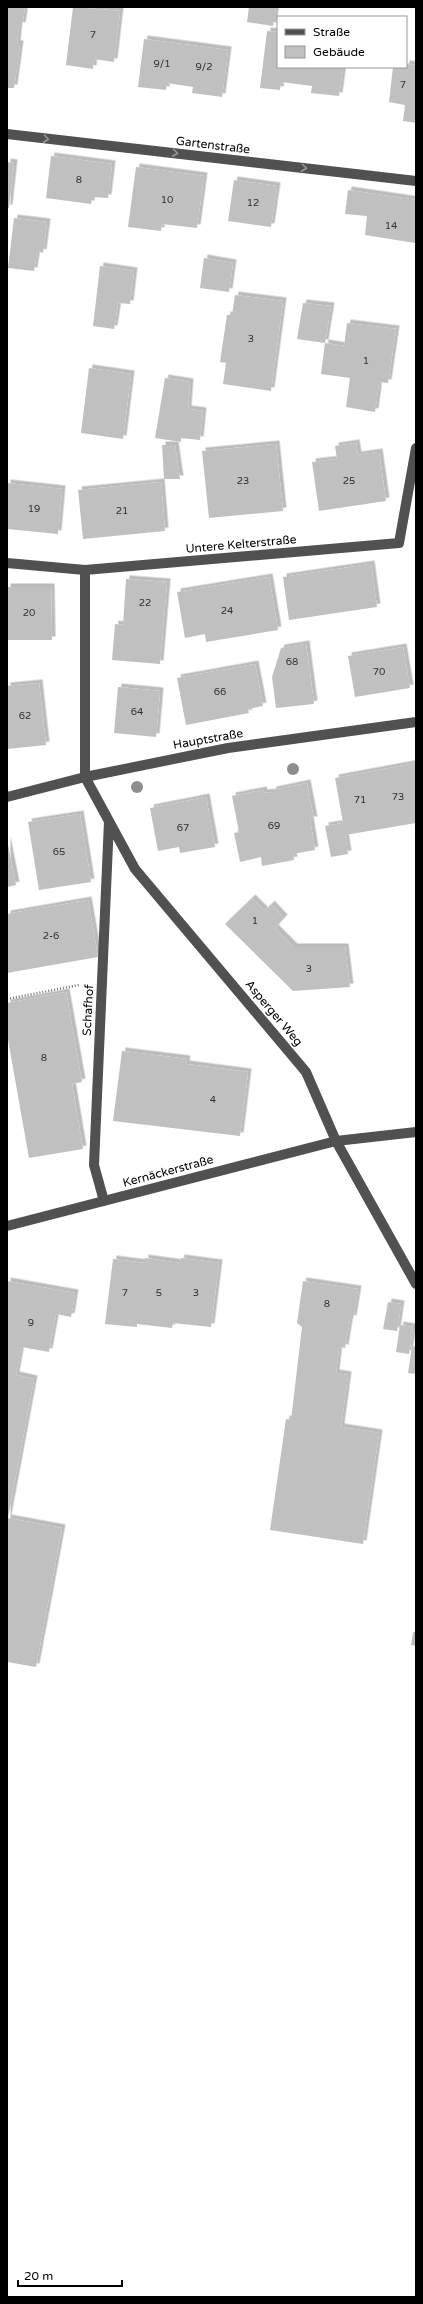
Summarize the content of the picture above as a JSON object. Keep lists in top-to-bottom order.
{
  "streets": {
    "street": [
      "Gartenstraße",
      "Untere Kelterstraße",
      "Hauptstraße",
      "Schafhof",
      "Asperger Weg",
      "Kernäckerstraße"
    ]
  },
  "crossings": [
    ["Hauptstraße", "Asperger Weg"],
    ["Schafhof", "Asperger Weg"],
    ["Schafhof", "Kernäckerstraße"],
    ["Asperger Weg", "Kernäckerstraße"]
  ],
  "one_way": ["Gartenstraße"],
  "house_numbers": [
    "7",
    "9/1",
    "9/2",
    "7",
    "8",
    "10",
    "12",
    "14",
    "3",
    "1",
    "23",
    "25",
    "19",
    "21",
    "22",
    "24",
    "20",
    "68",
    "70",
    "66",
    "64",
    "62",
    "73",
    "71",
    "69",
    "67",
    "65",
    "1",
    "2-6",
    "3",
    "8",
    "4",
    "7",
    "5",
    "3",
    "8",
    "9"
  ],
  "legend": ["Straße", "Gebäude"],
  "scale_bar": "20 m"
}
